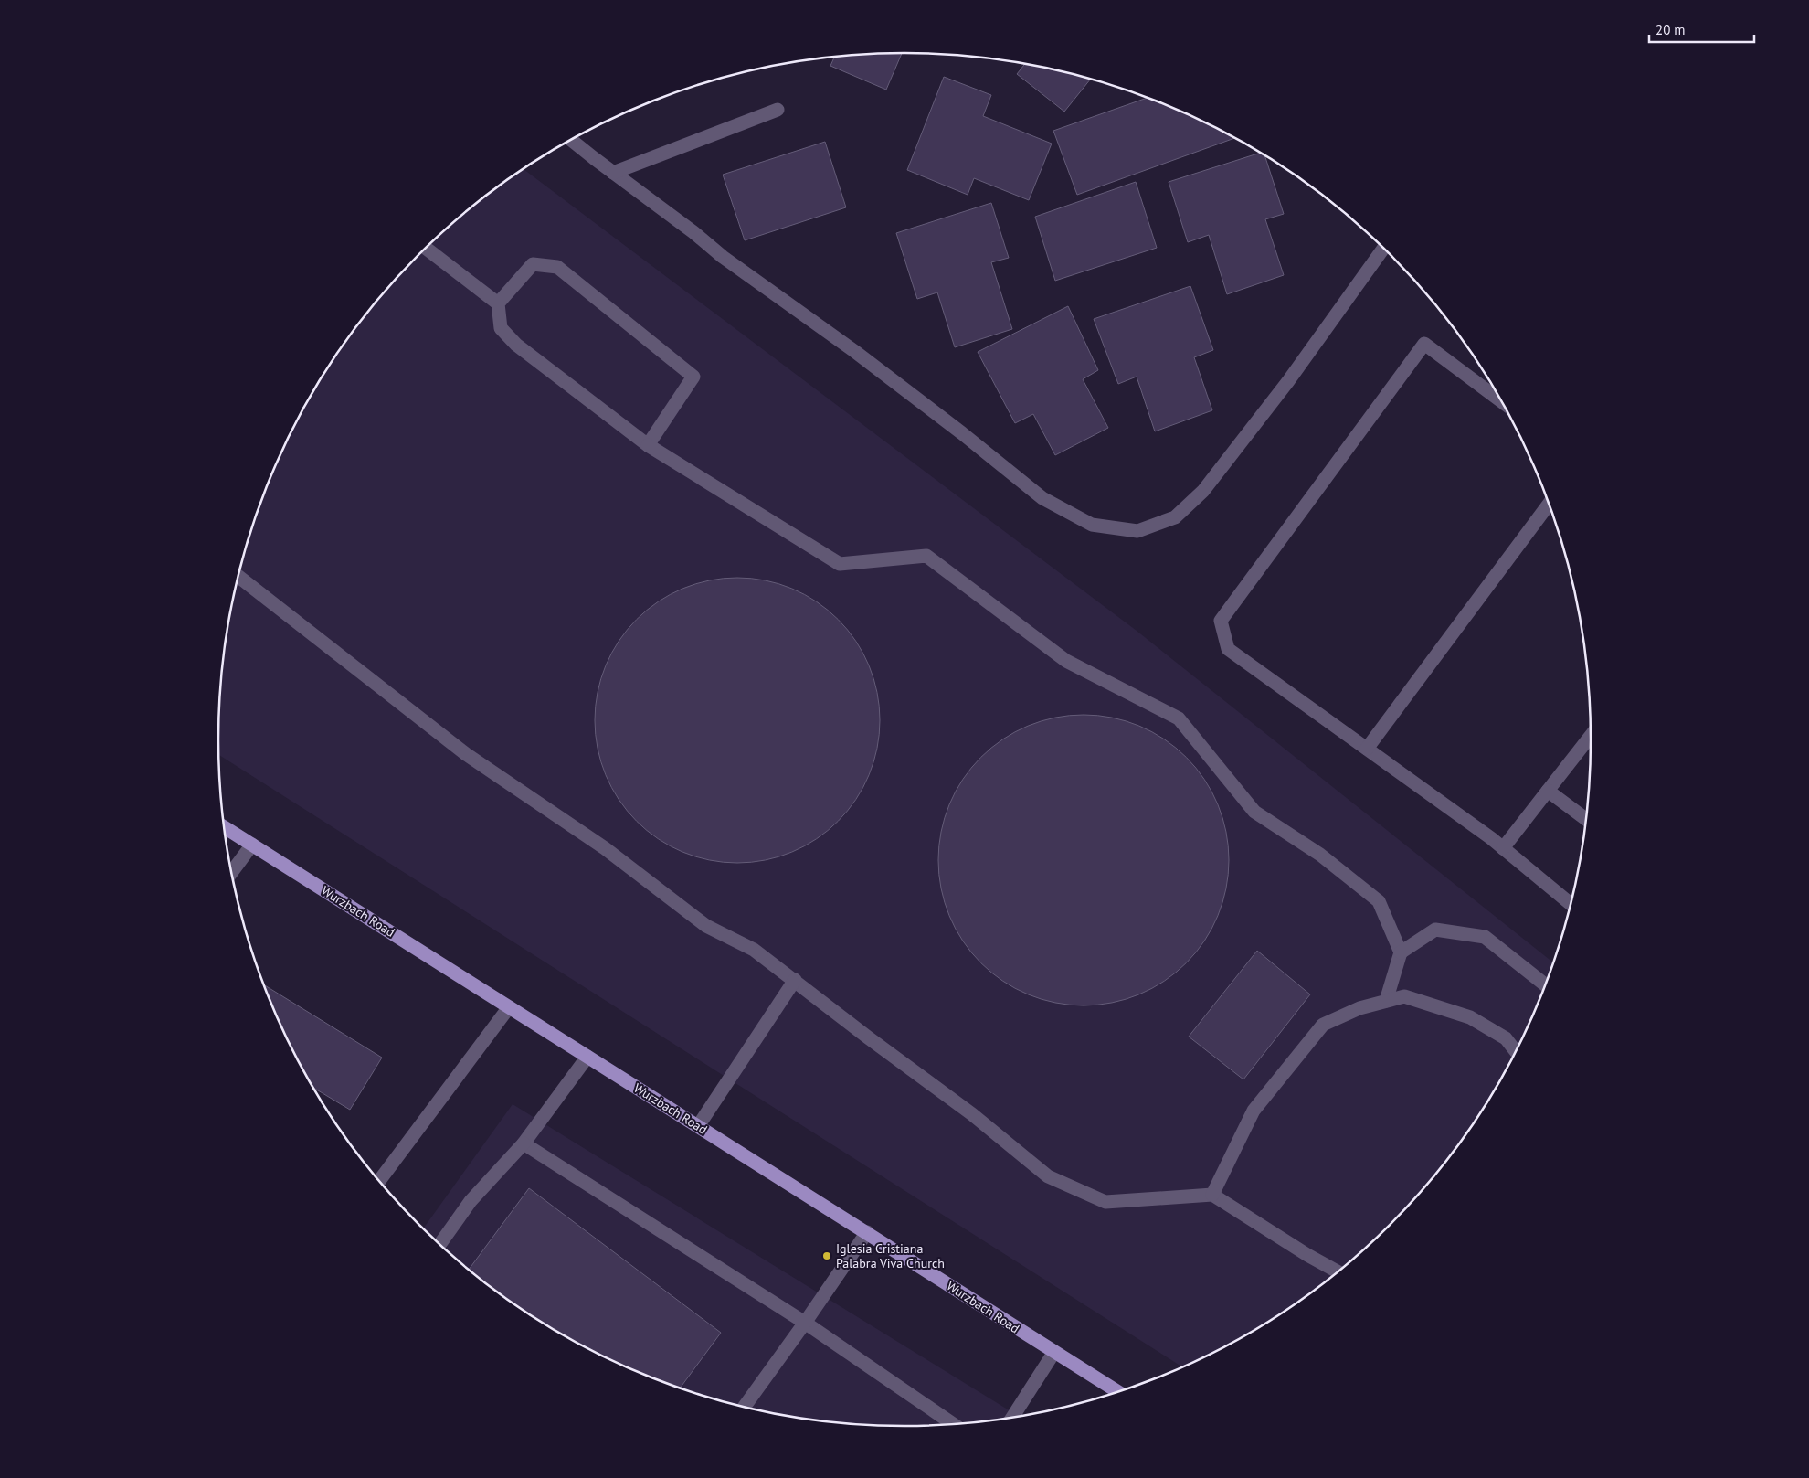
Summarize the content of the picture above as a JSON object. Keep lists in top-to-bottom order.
{
  "streets": {
    "main road": ["Wurzbach Road"]
  },
  "places": ["Iglesia Cristiana Palabra Viva Church"],
  "scale_bar": "20 m"
}
